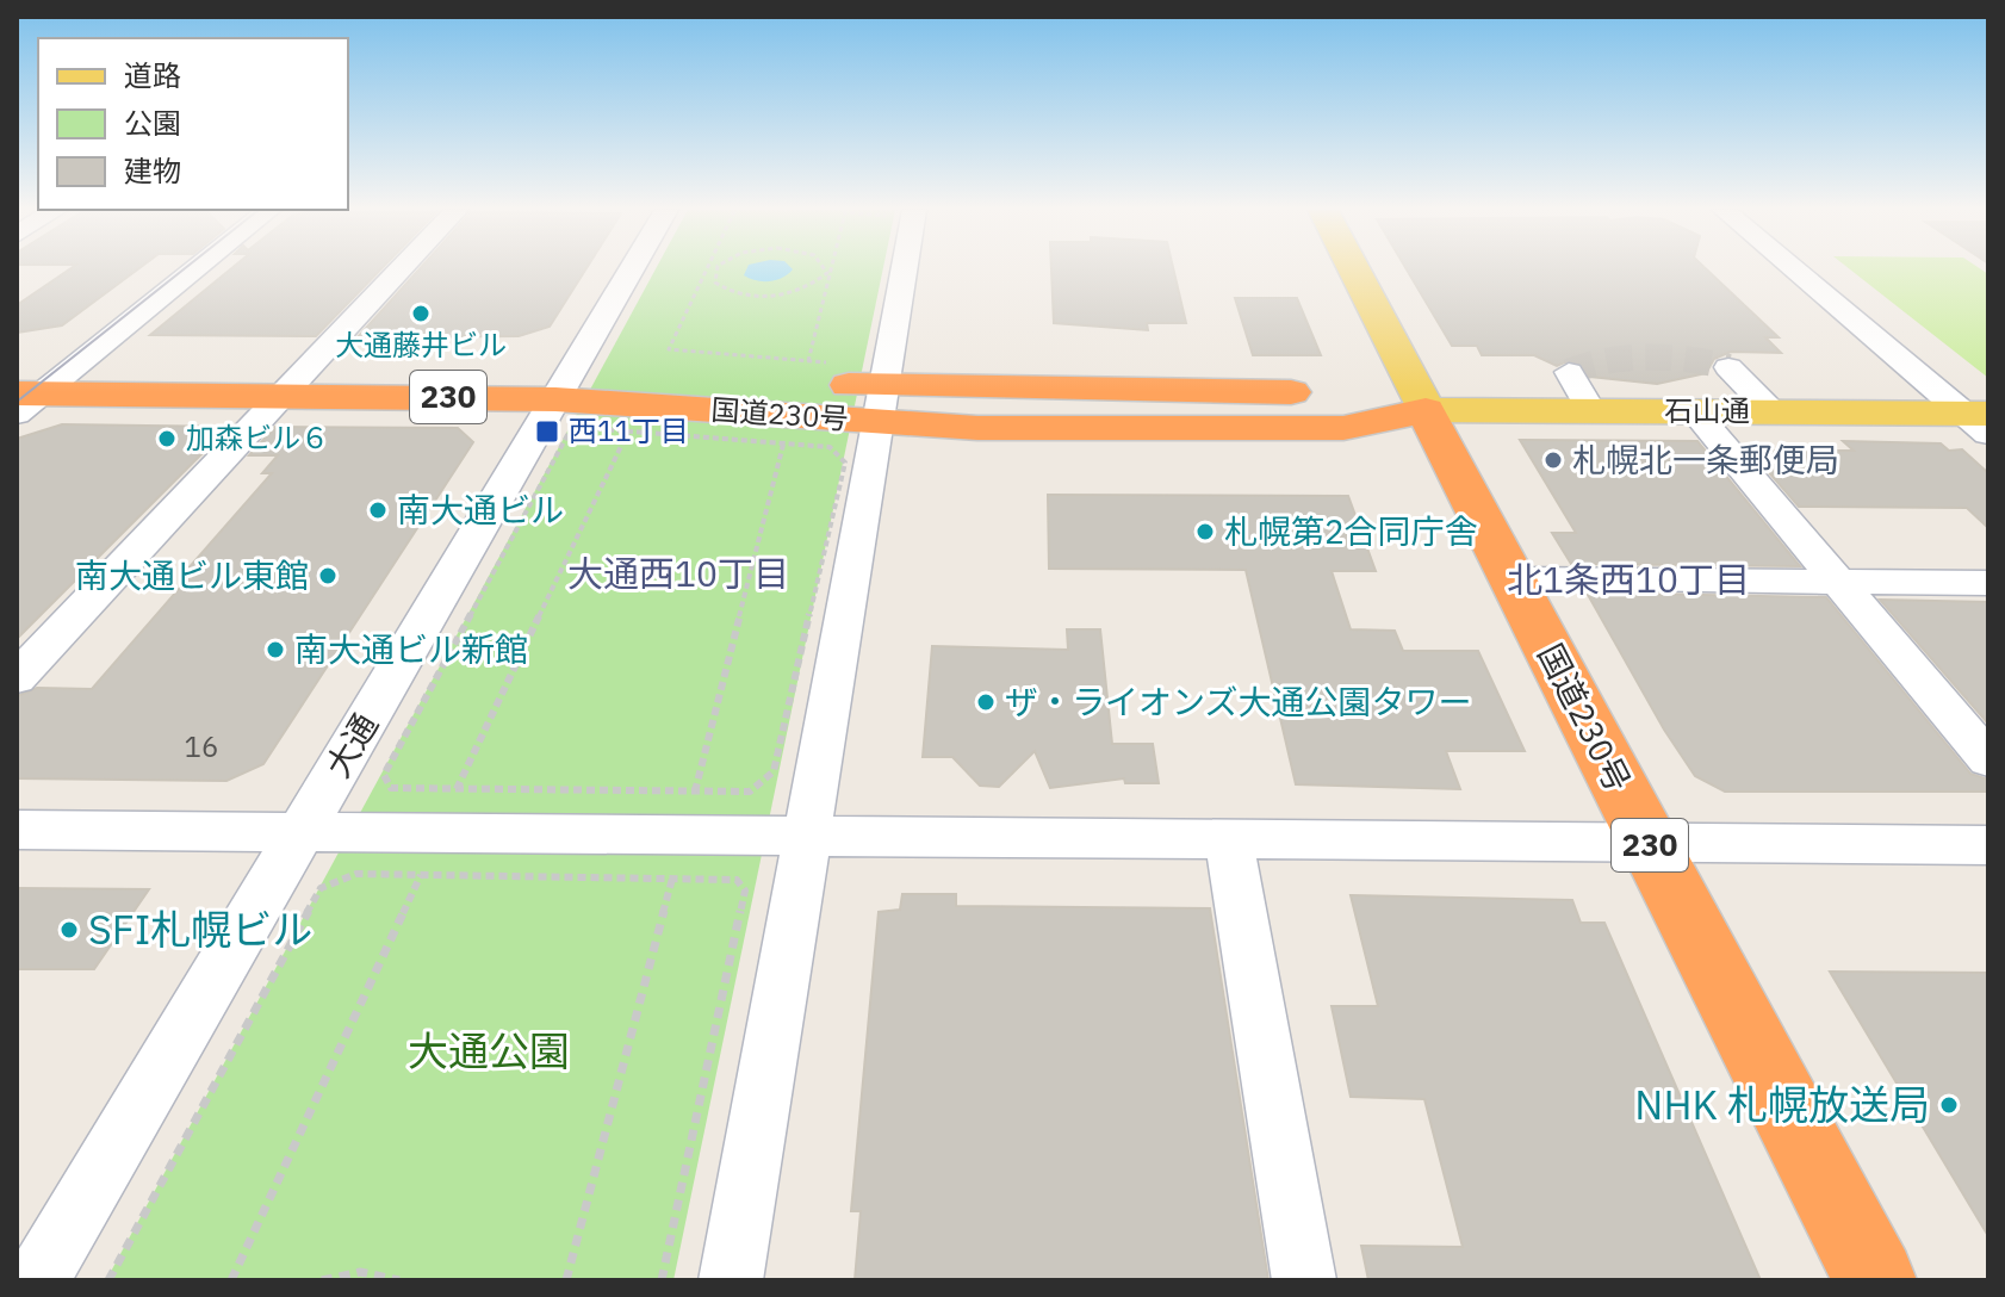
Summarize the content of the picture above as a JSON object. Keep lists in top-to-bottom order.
{
  "streets": {
    "highway": ["230", "国道230号"],
    "main road": ["石山通"],
    "street": ["大通"]
  },
  "crossings": [
    ["石山通", "国道230号"],
    ["国道230号", "大通"]
  ],
  "districts": ["大通西10丁目", "北1条西10丁目"],
  "parks": ["大通公園"],
  "places": {
    "other": [
      "大通藤井ビル",
      "加森ビル６",
      "札幌北一条郵便局",
      "南大通ビル",
      "札幌第2合同庁舎",
      "南大通ビル東館",
      "南大通ビル新館",
      "ザ・ライオンズ大通公園タワー",
      "SFI札幌ビル",
      "NHK 札幌放送局"
    ],
    "transit": ["西11丁目"]
  },
  "house_numbers": ["16"],
  "legend": ["道路", "公園", "建物"]
}
